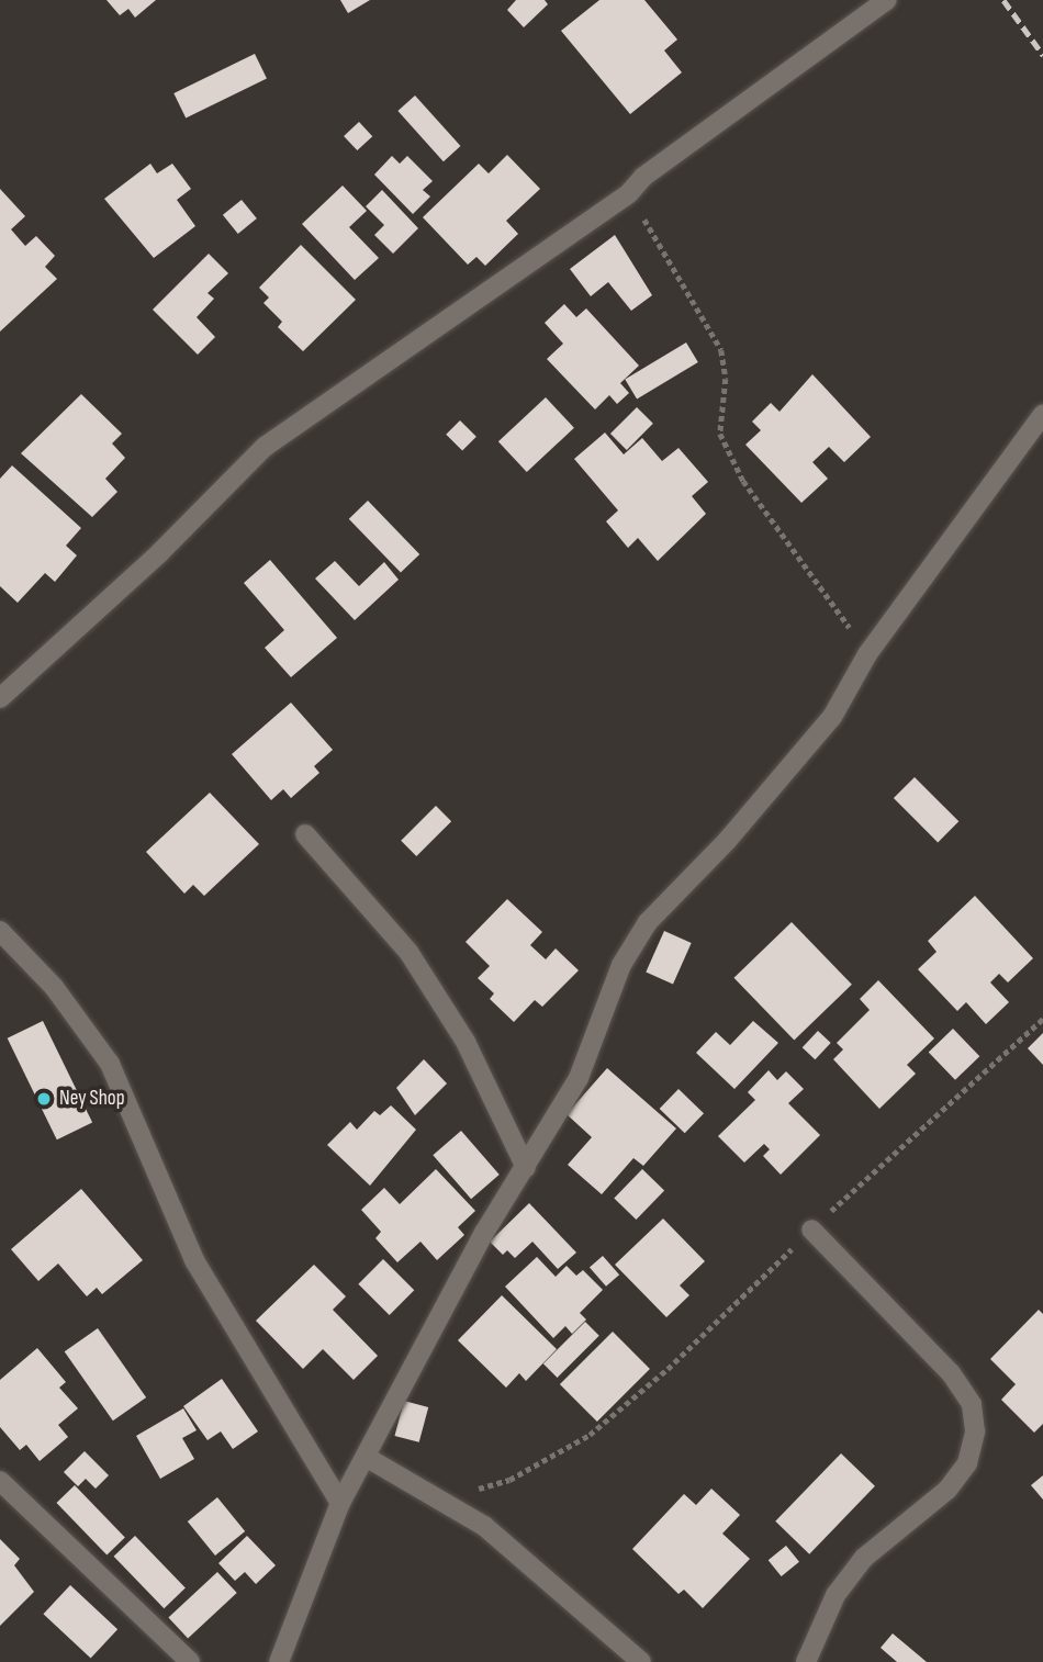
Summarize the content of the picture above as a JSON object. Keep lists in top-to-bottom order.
{
  "places": ["Ney Shop"]
}
